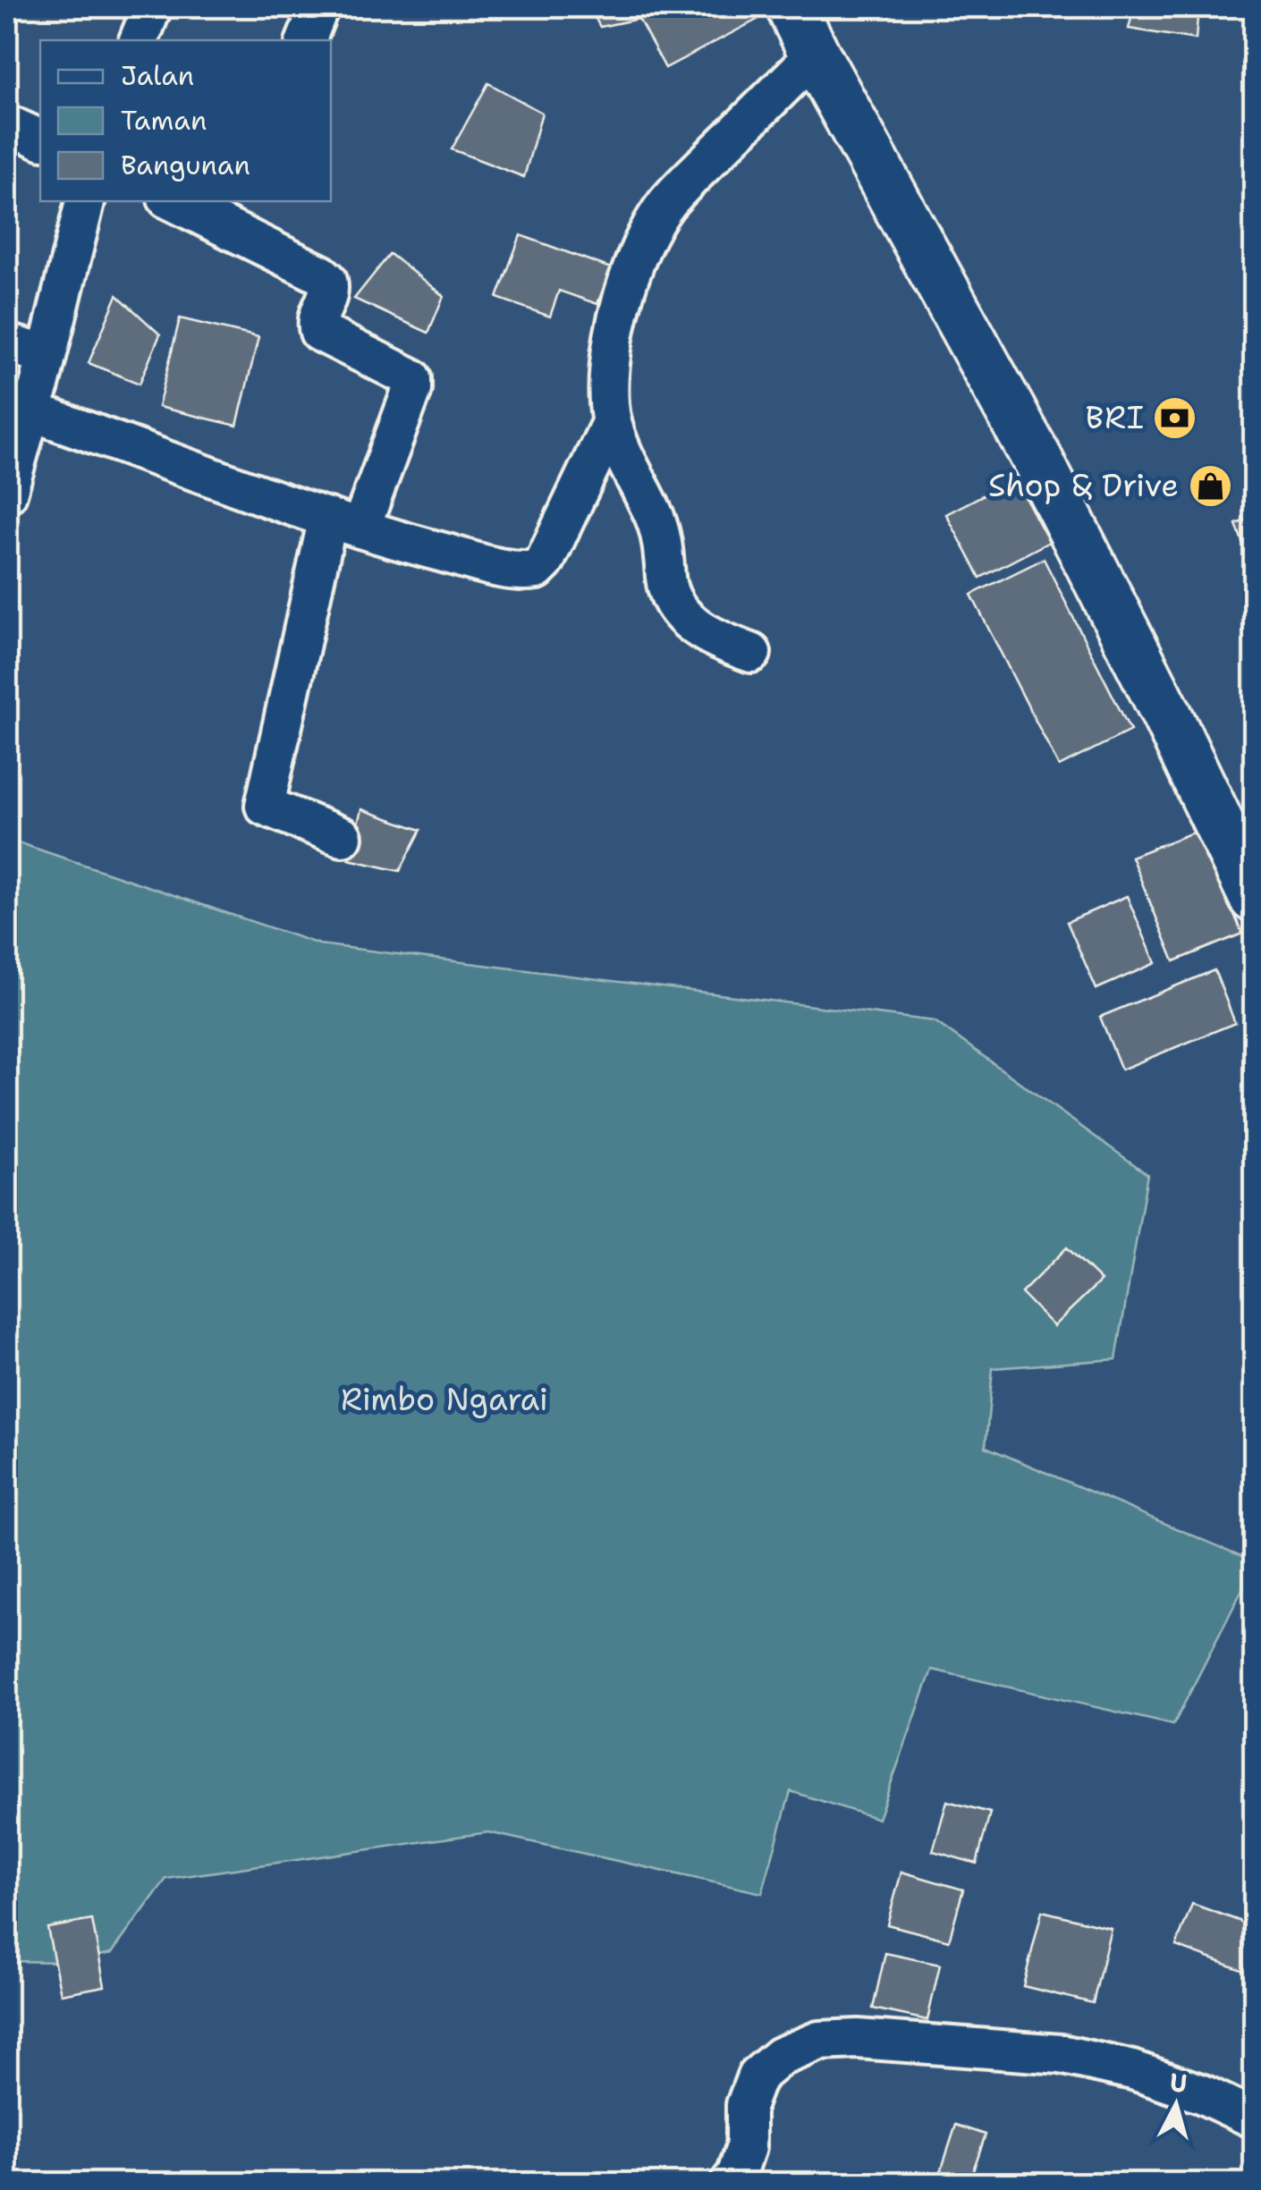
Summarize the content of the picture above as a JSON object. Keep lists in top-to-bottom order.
{
  "parks": ["Rimbo Ngarai"],
  "places": {
    "bank": ["BRI"],
    "shop": ["Shop & Drive"]
  },
  "legend": ["Jalan", "Taman", "Bangunan"],
  "north": "top"
}
